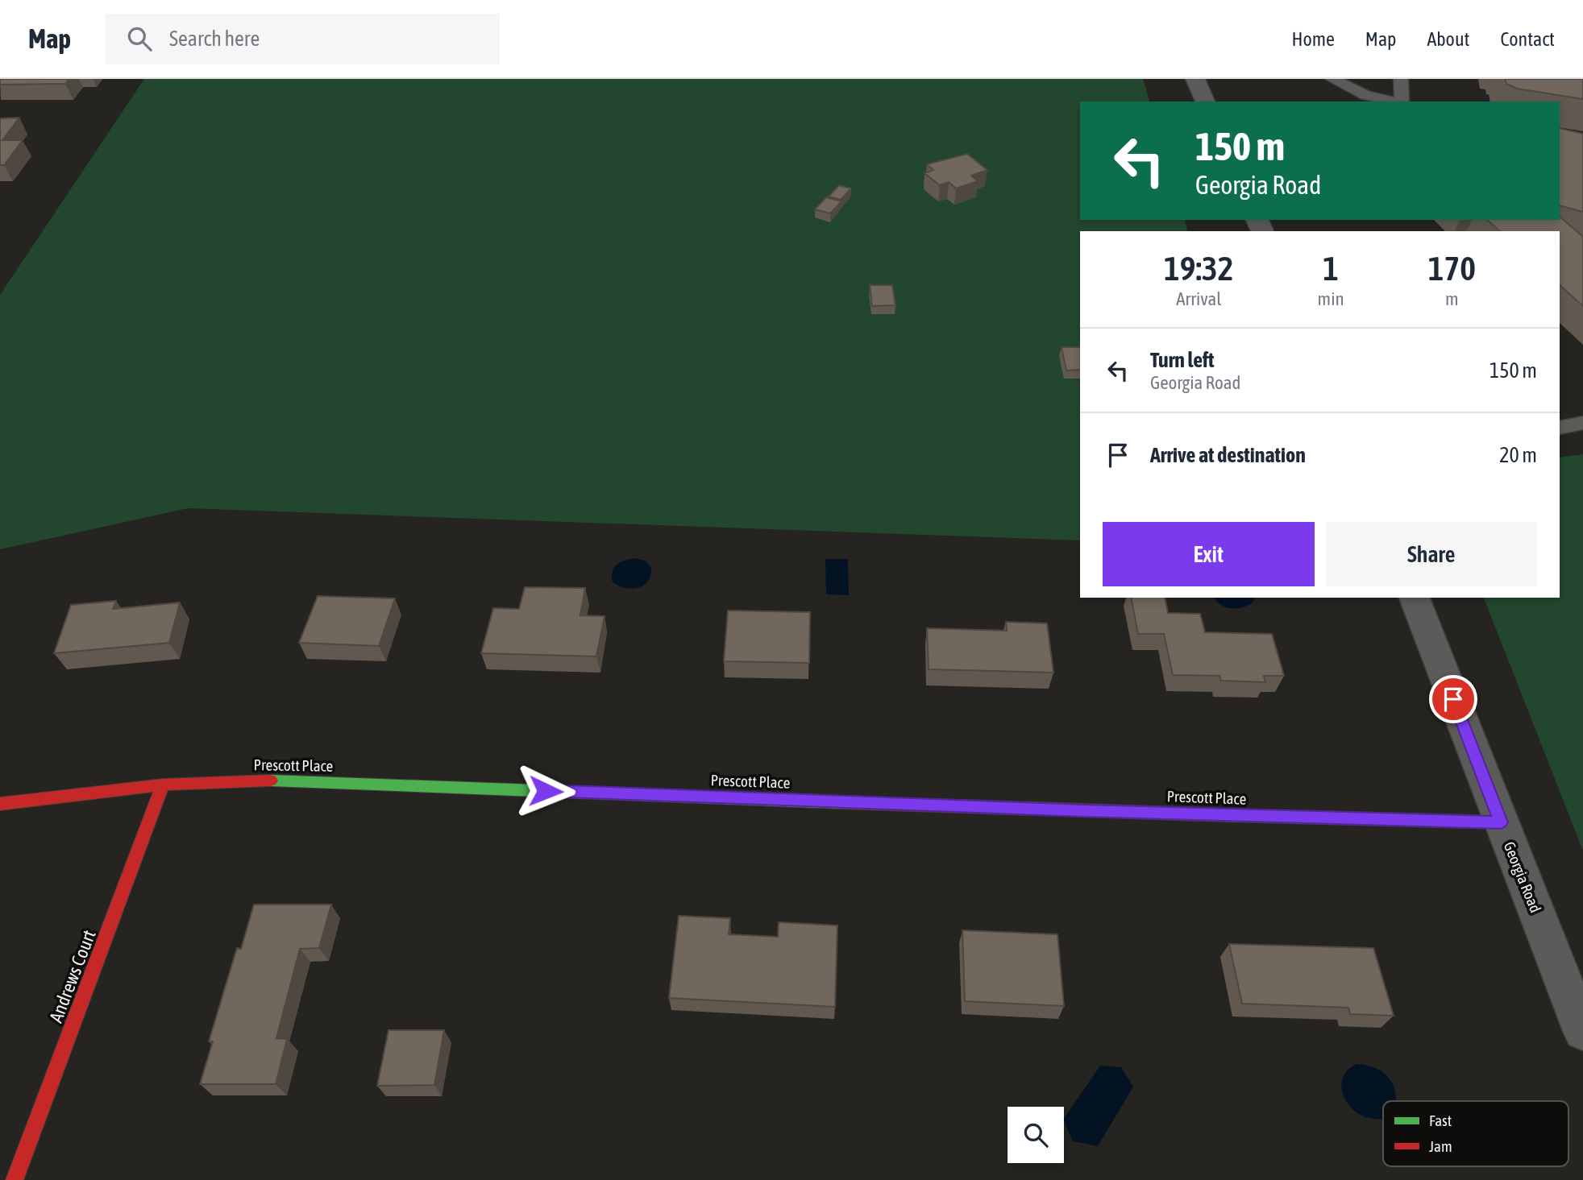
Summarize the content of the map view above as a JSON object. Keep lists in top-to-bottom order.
{
  "streets": {
    "street": ["Prescott Place", "Georgia Road", "Andrews Court"]
  },
  "crossings": [
    ["Prescott Place", "Georgia Road"],
    ["Prescott Place", "Andrews Court"]
  ],
  "legend": ["Fast", "Jam"],
  "page": {
    "header": "Map",
    "search": "Search here",
    "nav": [
      "Home",
      "Map",
      "About",
      "Contact"
    ],
    "turn": ["150 m", "Georgia Road"],
    "eta": [
      "19:32",
      "Arrival",
      "1",
      "min",
      "170",
      "m"
    ],
    "list": [
      {
        "name": "Turn left",
        "note": "Georgia Road",
        "value": "150 m"
      },
      {
        "name": "Arrive at destination",
        "value": "20 m"
      }
    ],
    "buttons": ["Exit", "Share"]
  }
}
